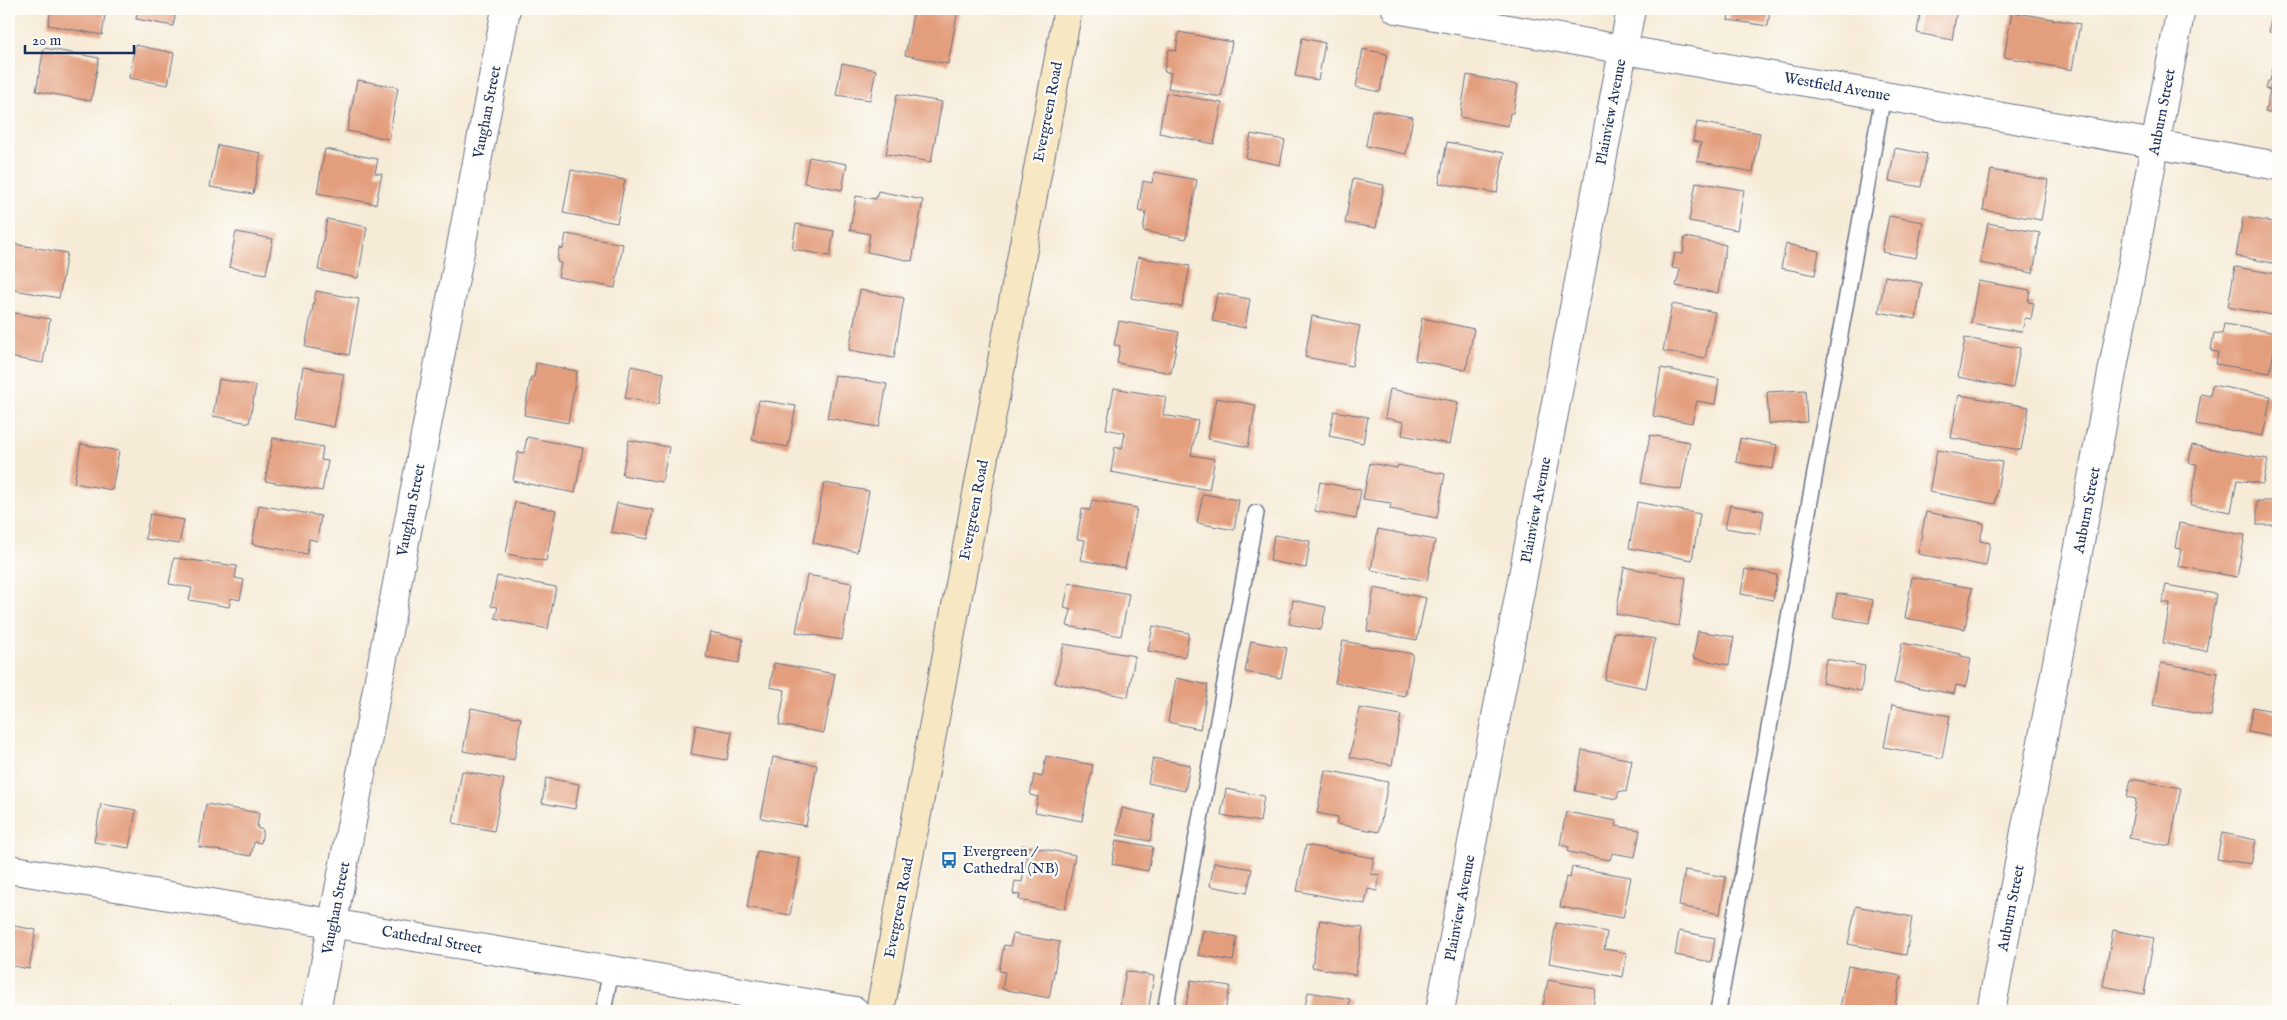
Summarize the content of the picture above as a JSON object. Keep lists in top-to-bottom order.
{
  "streets": {
    "street": [
      "Westfield Avenue",
      "Vaughan Street",
      "Evergreen Road",
      "Plainview Avenue",
      "Auburn Street",
      "Cathedral Street"
    ]
  },
  "crossings": [
    ["Westfield Avenue", "Plainview Avenue"],
    ["Westfield Avenue", "Auburn Street"],
    ["Vaughan Street", "Cathedral Street"]
  ],
  "places": {
    "bus stop": ["Evergreen / Cathedral (NB)"]
  },
  "scale_bar": "20 m"
}
